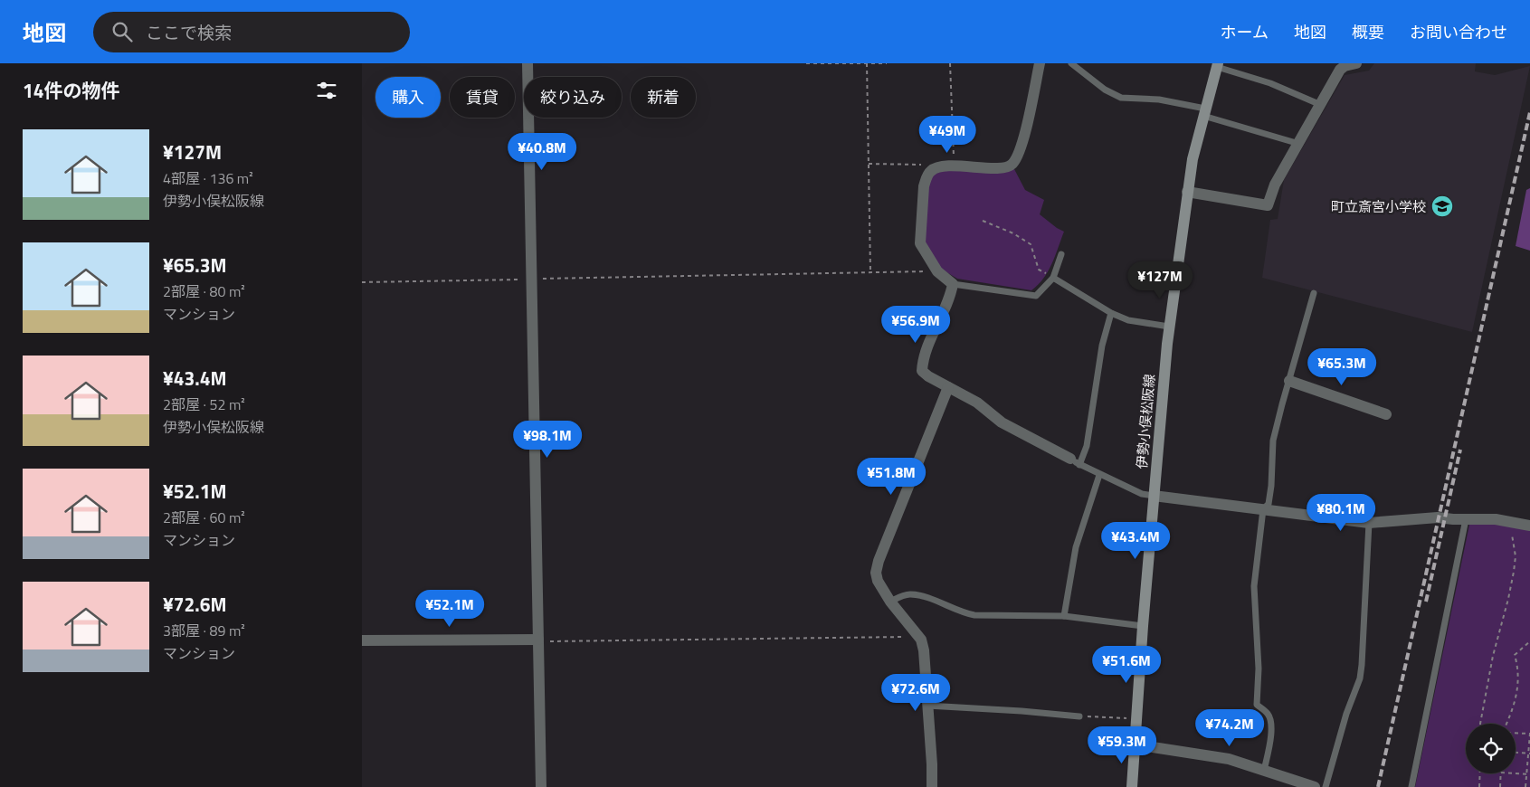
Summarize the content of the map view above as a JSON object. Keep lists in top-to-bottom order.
{
  "streets": {
    "main road": ["伊勢小俣松阪線"]
  },
  "places": {
    "school or university": ["町立斎宮小学校"]
  },
  "page": {
    "header": "地図",
    "search": "ここで検索",
    "nav": [
      "ホーム",
      "地図",
      "概要",
      "お問い合わせ"
    ],
    "heading": "14件の物件",
    "chip": [
      "購入",
      "賃貸",
      "絞り込み",
      "新着"
    ],
    "price": [
      "¥49M",
      "¥40.8M",
      "¥127M",
      "¥56.9M",
      "¥65.3M",
      "¥98.1M",
      "¥51.8M",
      "¥80.1M",
      "¥43.4M",
      "¥52.1M",
      "¥51.6M",
      "¥72.6M",
      "¥74.2M",
      "¥59.3M"
    ],
    "list": [
      {
        "name": "¥127M",
        "note": "4部屋 · 136 m² · 伊勢小俣松阪線"
      },
      {
        "name": "¥65.3M",
        "note": "2部屋 · 80 m² · マンション"
      },
      {
        "name": "¥43.4M",
        "note": "2部屋 · 52 m² · 伊勢小俣松阪線"
      },
      {
        "name": "¥52.1M",
        "note": "2部屋 · 60 m² · マンション"
      },
      {
        "name": "¥72.6M",
        "note": "3部屋 · 89 m² · マンション"
      }
    ]
  }
}
